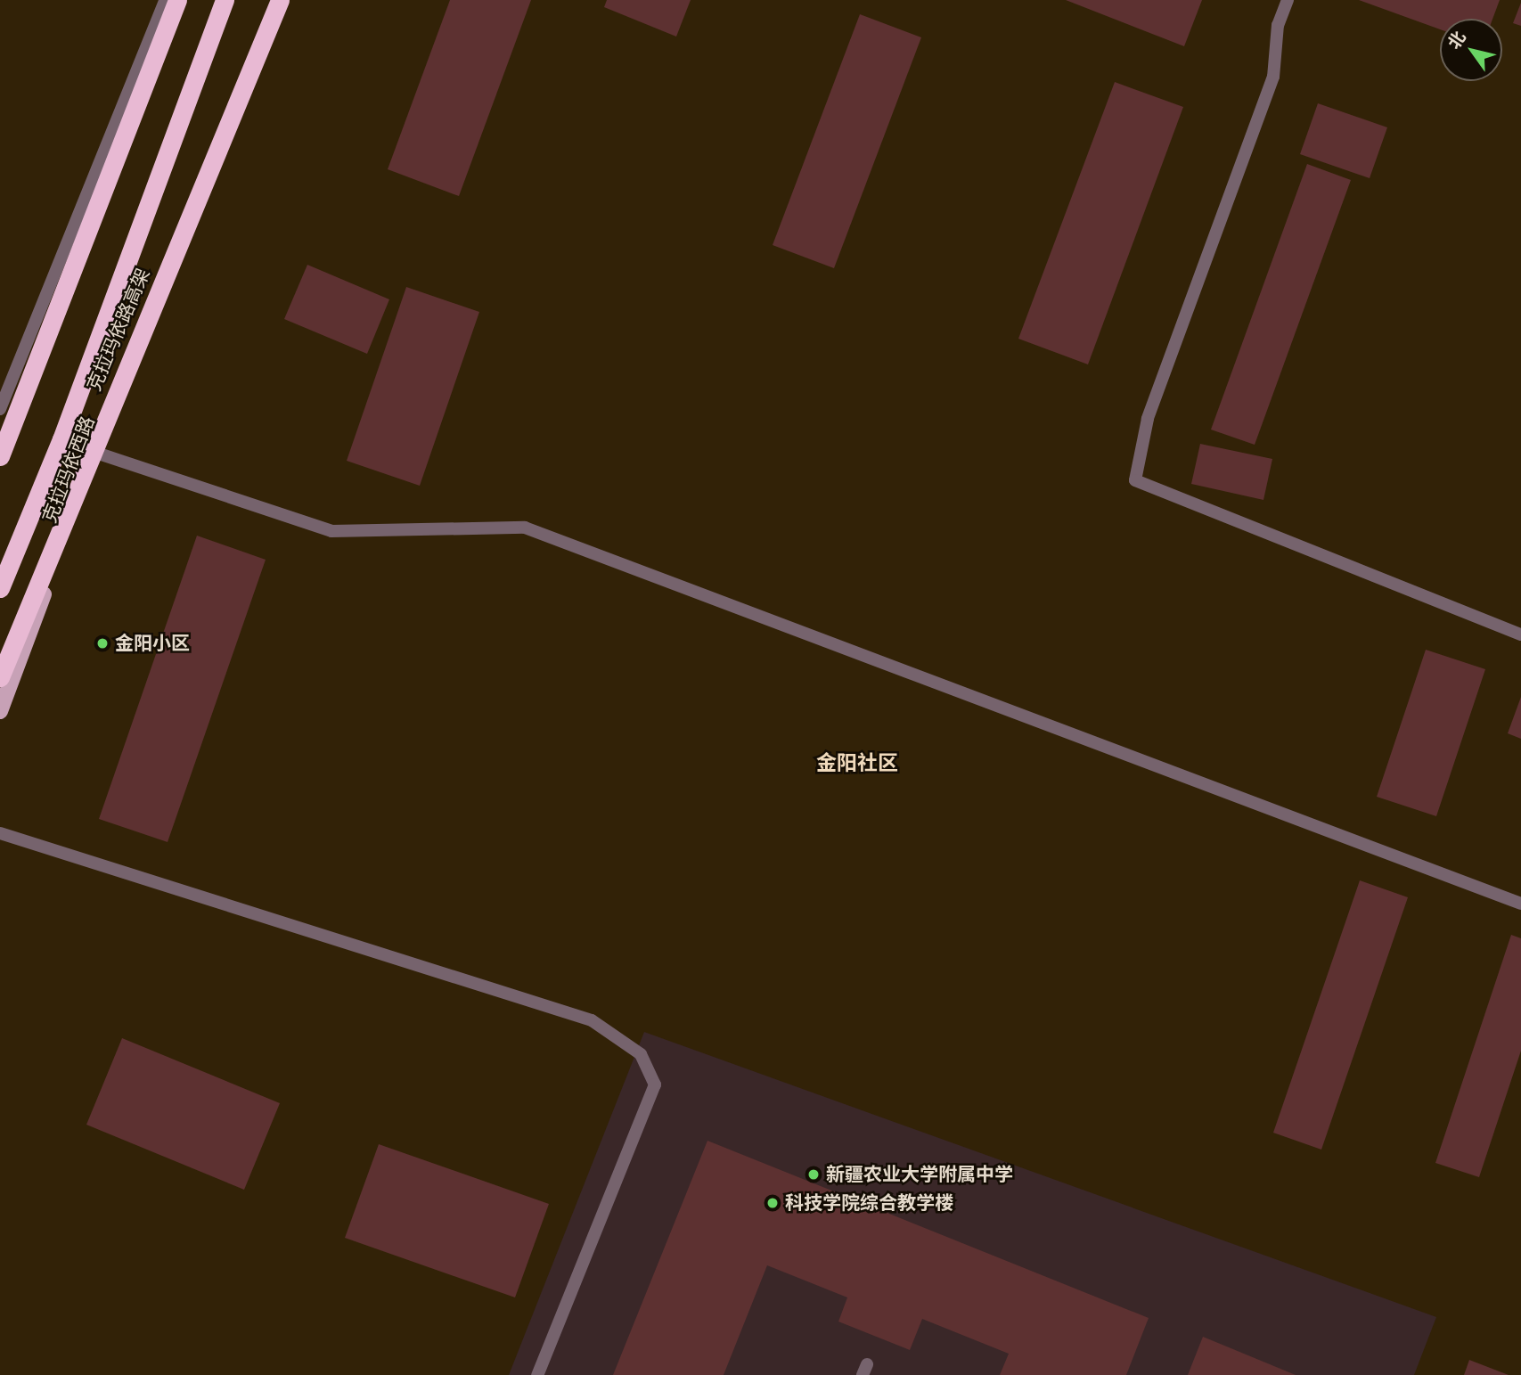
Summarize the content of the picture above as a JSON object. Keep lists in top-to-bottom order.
{
  "streets": {
    "highway": ["克拉玛依路高架"],
    "main road": ["克拉玛依西路"]
  },
  "crossings": [
    ["克拉玛依路高架", "克拉玛依西路"]
  ],
  "districts": ["金阳社区"],
  "places": ["金阳小区", "新疆农业大学附属中学", "科技学院综合教学楼"],
  "north": "top left"
}
